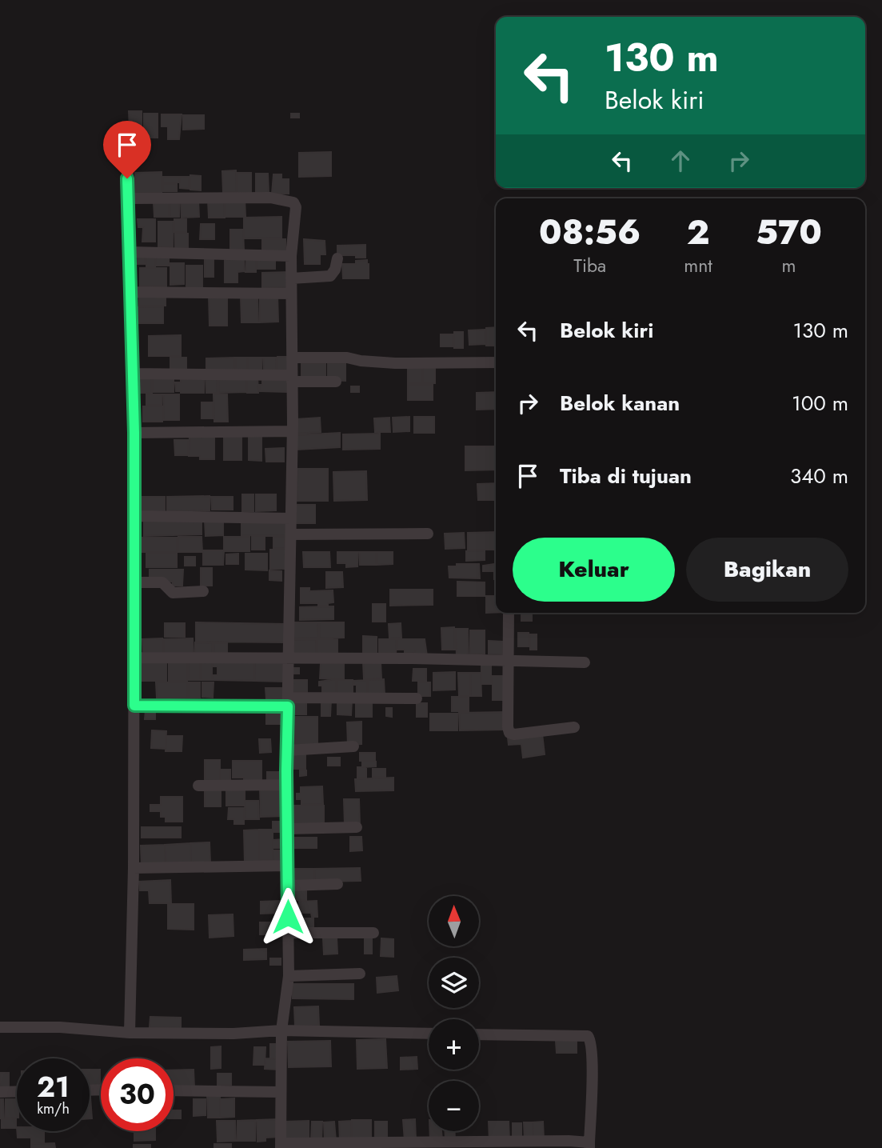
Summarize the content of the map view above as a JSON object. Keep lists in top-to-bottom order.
{
  "north": "top",
  "page": {
    "turn": ["130 m", "Belok kiri"],
    "eta": [
      "08:56",
      "Tiba",
      "2",
      "mnt",
      "570",
      "m"
    ],
    "list": [
      {
        "name": "Belok kiri",
        "value": "130 m"
      },
      {
        "name": "Belok kanan",
        "value": "100 m"
      },
      {
        "name": "Tiba di tujuan",
        "value": "340 m"
      }
    ],
    "buttons": ["Keluar", "Bagikan"],
    "map_buttons": ["+", "−"],
    "speed": "21 km/h",
    "limit": "30"
  }
}
